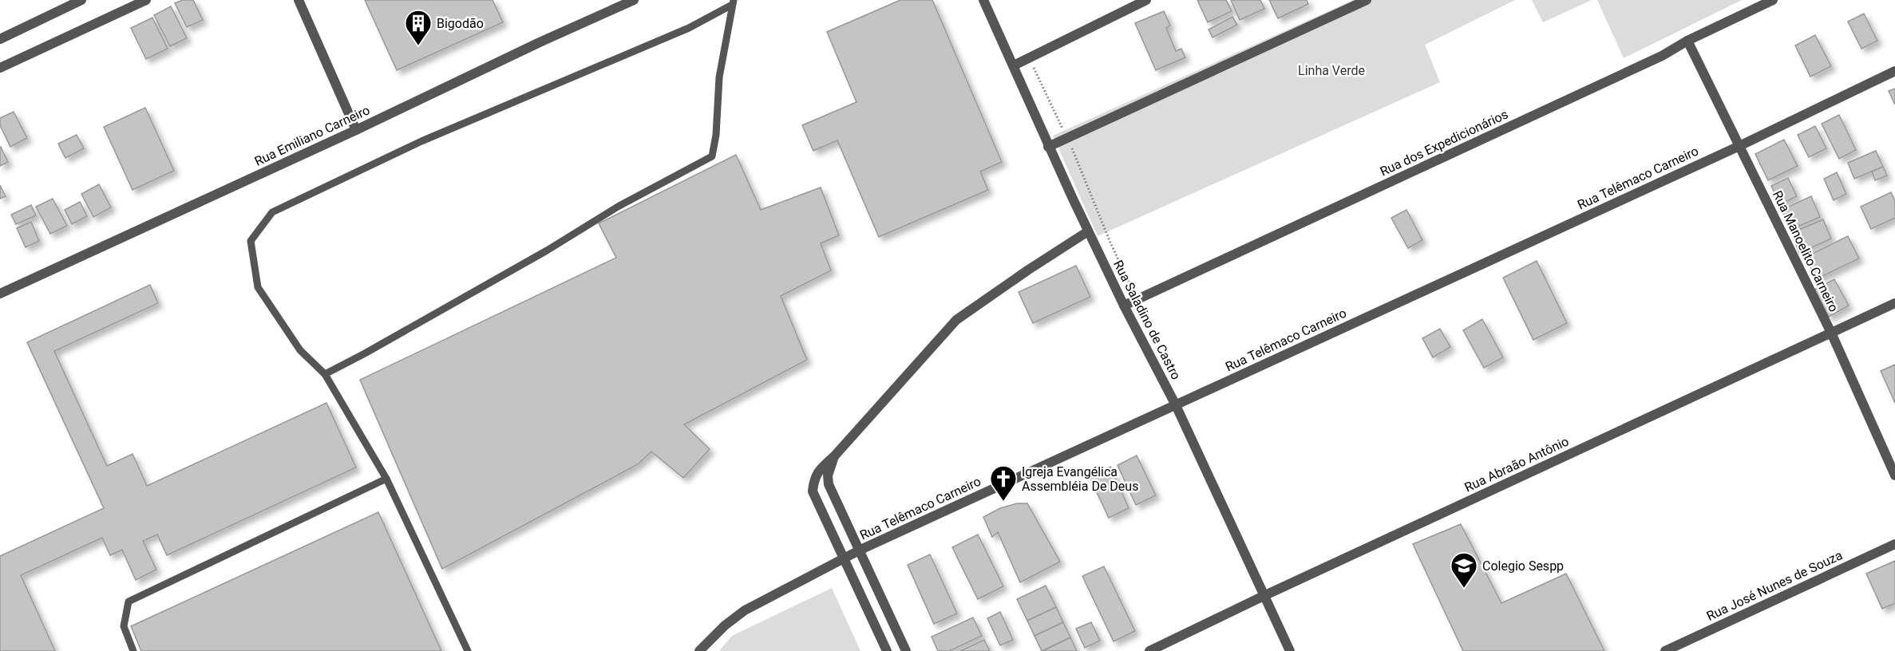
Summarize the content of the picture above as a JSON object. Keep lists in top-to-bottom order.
{
  "streets": {
    "street": [
      "Rua Emiliano Carneiro",
      "Rua dos Expedicionários",
      "Rua Telêmaco Carneiro",
      "Rua Manoelito Carneiro",
      "Rua Saladino de Castro",
      "Rua Abraão Antônio",
      "Rua José Nunes de Souza"
    ]
  },
  "crossings": [
    ["Rua dos Expedicionários", "Rua Manoelito Carneiro"],
    ["Rua dos Expedicionários", "Rua Saladino de Castro"],
    ["Rua Telêmaco Carneiro", "Rua Manoelito Carneiro"],
    ["Rua Telêmaco Carneiro", "Rua Saladino de Castro"],
    ["Rua Manoelito Carneiro", "Rua Abraão Antônio"],
    ["Rua Saladino de Castro", "Rua Abraão Antônio"]
  ],
  "parks": ["Linha Verde"],
  "places": {
    "building": ["Bigodão"],
    "church": ["Igreja Evangélica Assembléia De Deus"],
    "school or university": ["Colegio Sespp"]
  }
}
